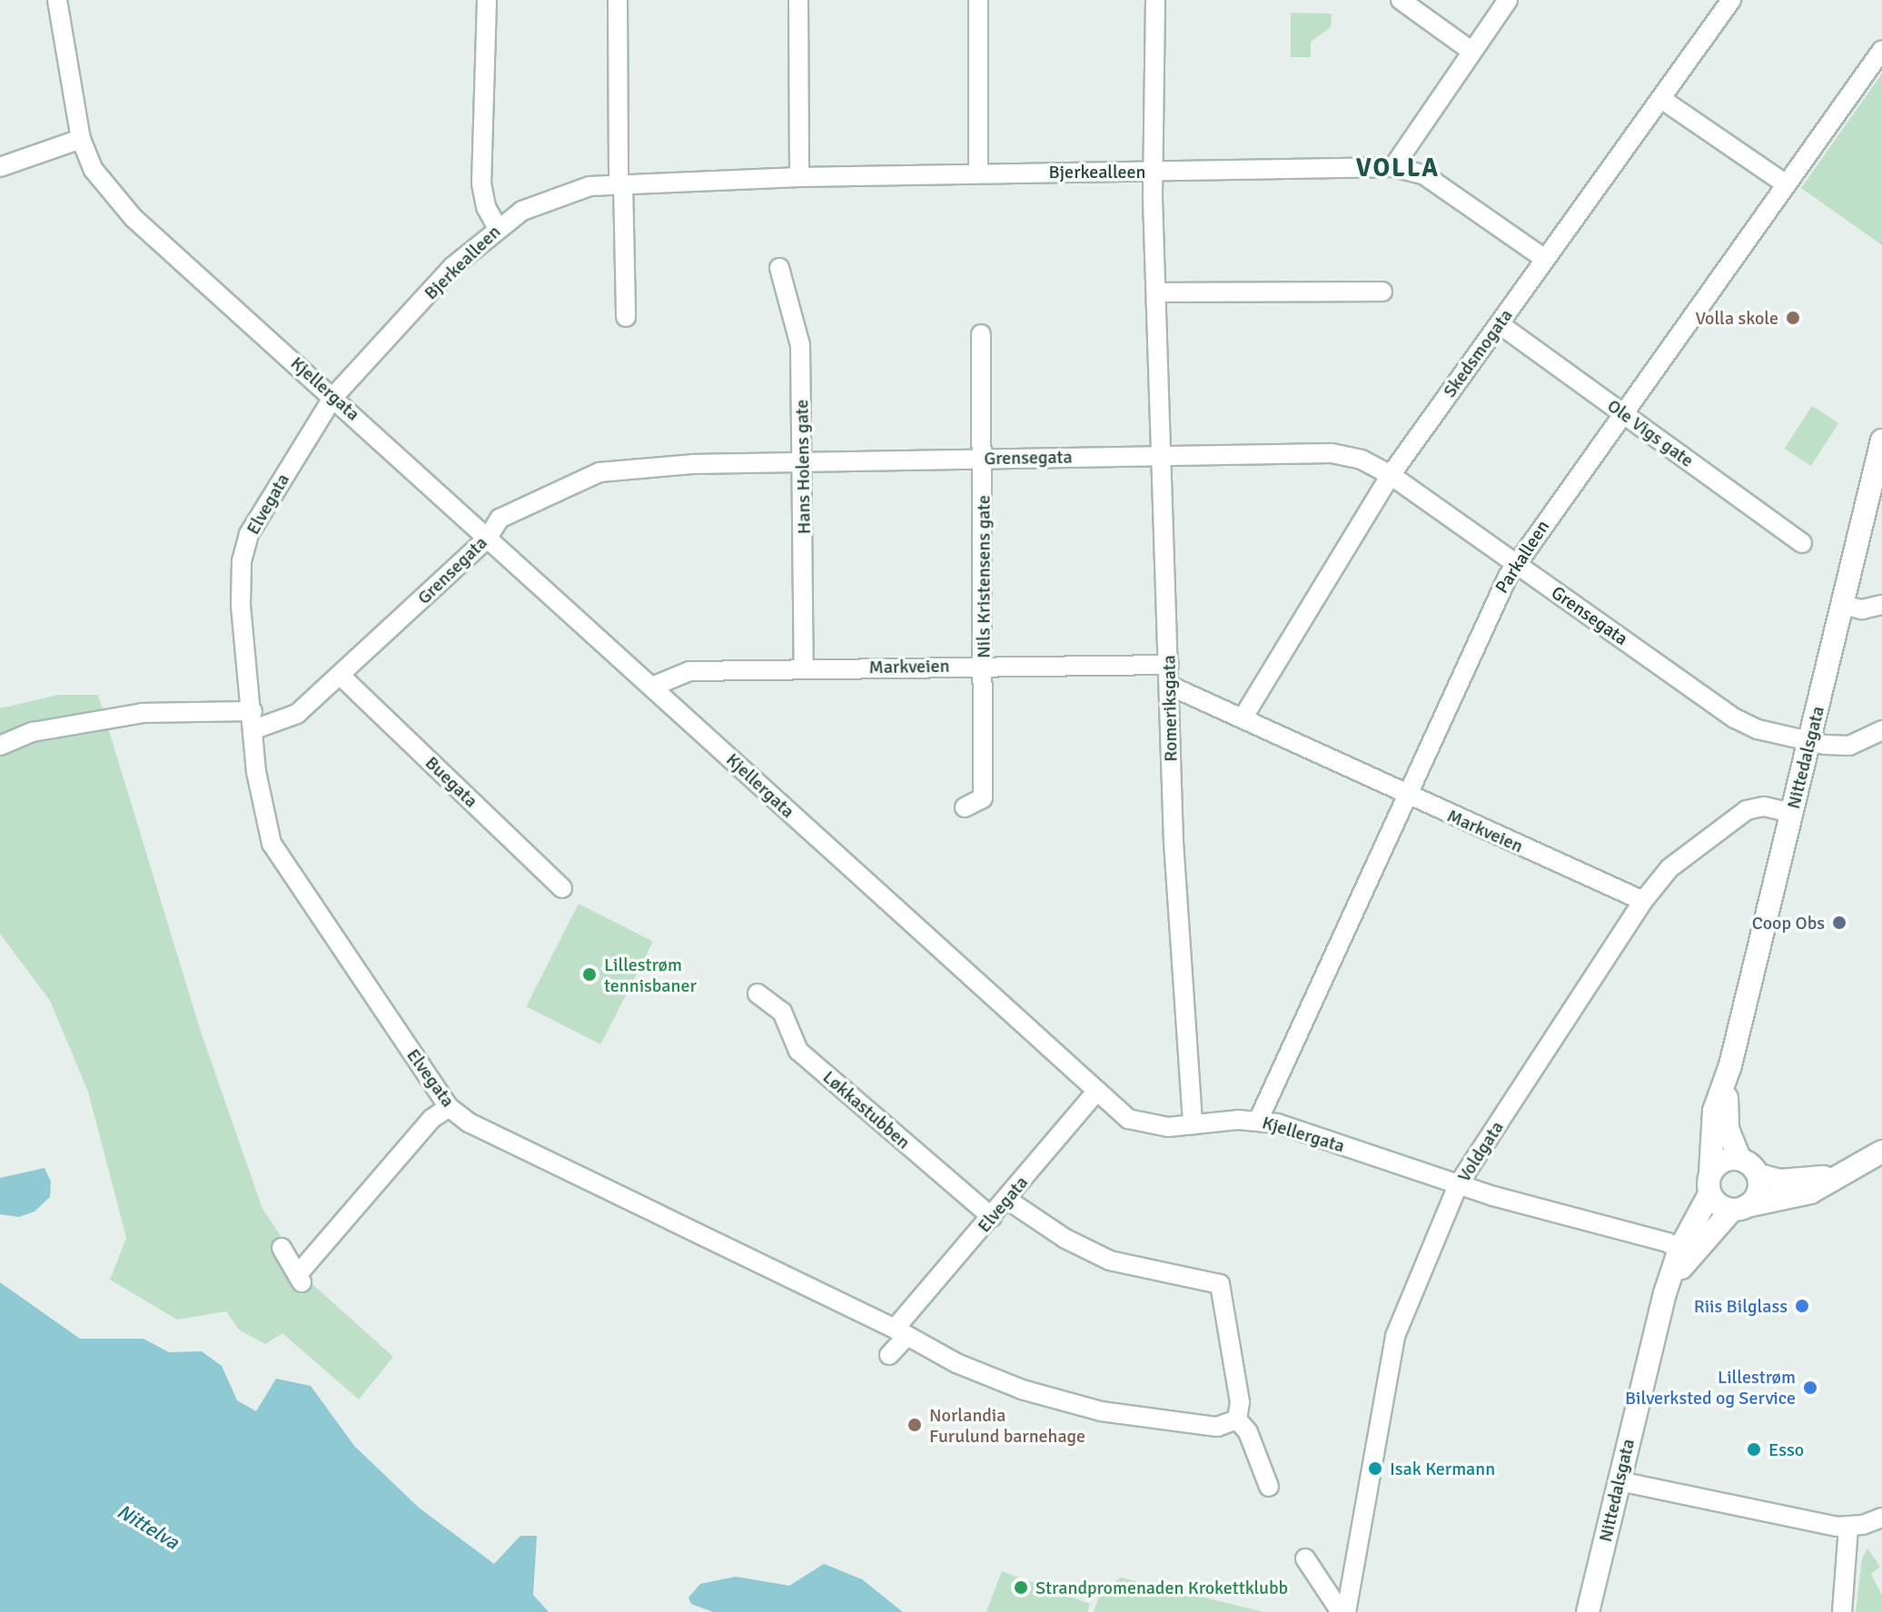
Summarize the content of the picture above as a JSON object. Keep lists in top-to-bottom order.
{
  "streets": {
    "main road": ["Nittedalsgata"],
    "street": [
      "Bjerkealleen",
      "Skedsmogata",
      "Kjellergata",
      "Ole Vigs gate",
      "Grensegata",
      "Hans Holens gate",
      "Elvegata",
      "Parkalleen",
      "Nils Kristensens gate",
      "Markveien",
      "Romeriksgata",
      "Buegata",
      "Løkkastubben",
      "Voldgata"
    ]
  },
  "crossings": [
    ["Bjerkealleen", "Skedsmogata"],
    ["Bjerkealleen", "Kjellergata"],
    ["Bjerkealleen", "Elvegata"],
    ["Bjerkealleen", "Romeriksgata"],
    ["Skedsmogata", "Ole Vigs gate"],
    ["Skedsmogata", "Grensegata"],
    ["Skedsmogata", "Markveien"],
    ["Kjellergata", "Grensegata"],
    ["Kjellergata", "Elvegata"],
    ["Kjellergata", "Parkalleen"],
    ["Kjellergata", "Markveien"],
    ["Kjellergata", "Romeriksgata"],
    ["Kjellergata", "Nittedalsgata"],
    ["Kjellergata", "Voldgata"],
    ["Ole Vigs gate", "Parkalleen"],
    ["Grensegata", "Hans Holens gate"],
    ["Grensegata", "Elvegata"],
    ["Grensegata", "Parkalleen"],
    ["Grensegata", "Nils Kristensens gate"],
    ["Grensegata", "Romeriksgata"],
    ["Grensegata", "Nittedalsgata"],
    ["Grensegata", "Buegata"],
    ["Hans Holens gate", "Markveien"],
    ["Elvegata", "Løkkastubben"],
    ["Parkalleen", "Markveien"],
    ["Nils Kristensens gate", "Markveien"],
    ["Markveien", "Romeriksgata"],
    ["Markveien", "Voldgata"],
    ["Nittedalsgata", "Voldgata"]
  ],
  "districts": ["VOLLA"],
  "water": ["Nittelva"],
  "places": [
    "Volla skole",
    "Coop Obs",
    "Lillestrøm tennisbaner",
    "Riis Bilglass",
    "Lillestrøm Bilverksted og Service",
    "Norlandia Furulund barnehage",
    "Esso",
    "Isak Kermann",
    "Strandpromenaden Krokettklubb"
  ]
}
